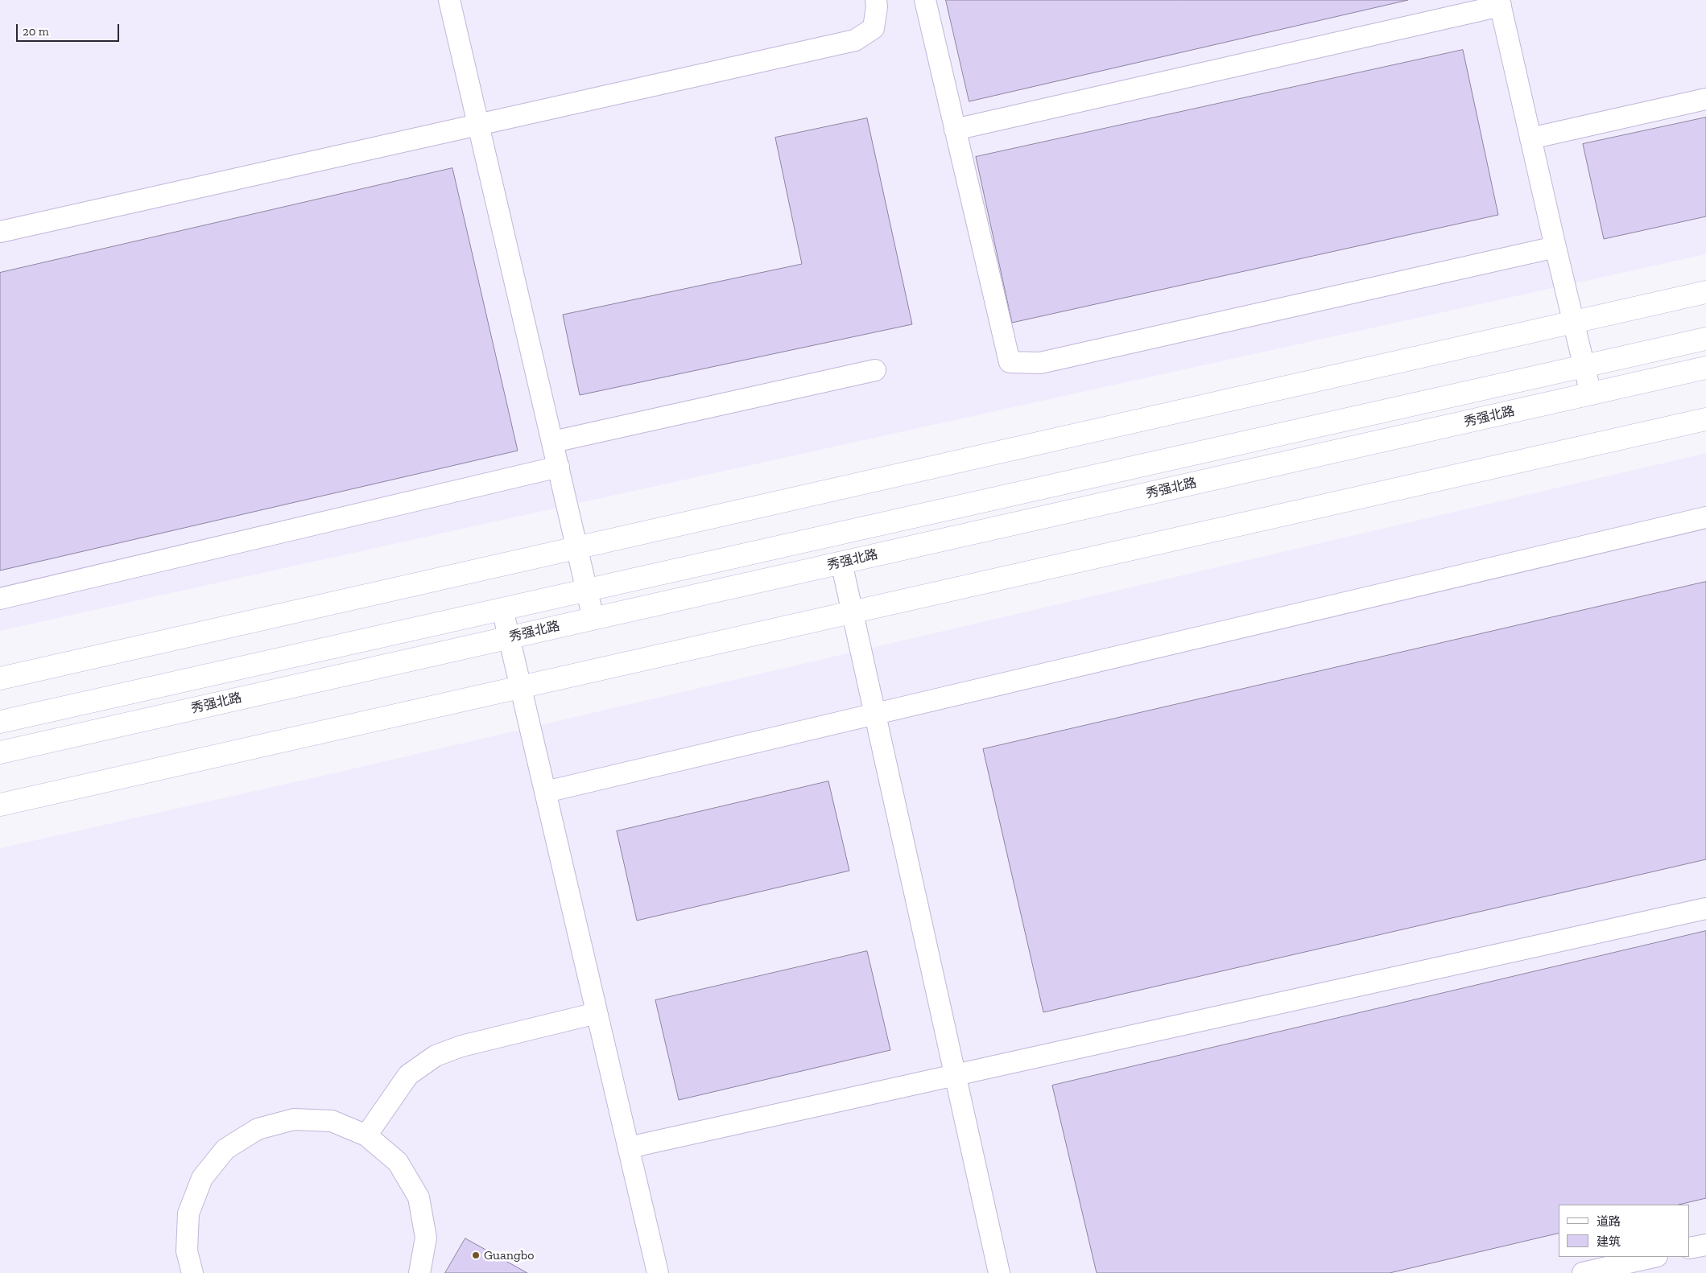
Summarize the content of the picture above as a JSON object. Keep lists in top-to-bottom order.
{
  "streets": {
    "street": ["秀强北路"]
  },
  "places": ["Guangbo"],
  "legend": ["道路", "建筑"],
  "scale_bar": "20 m"
}
